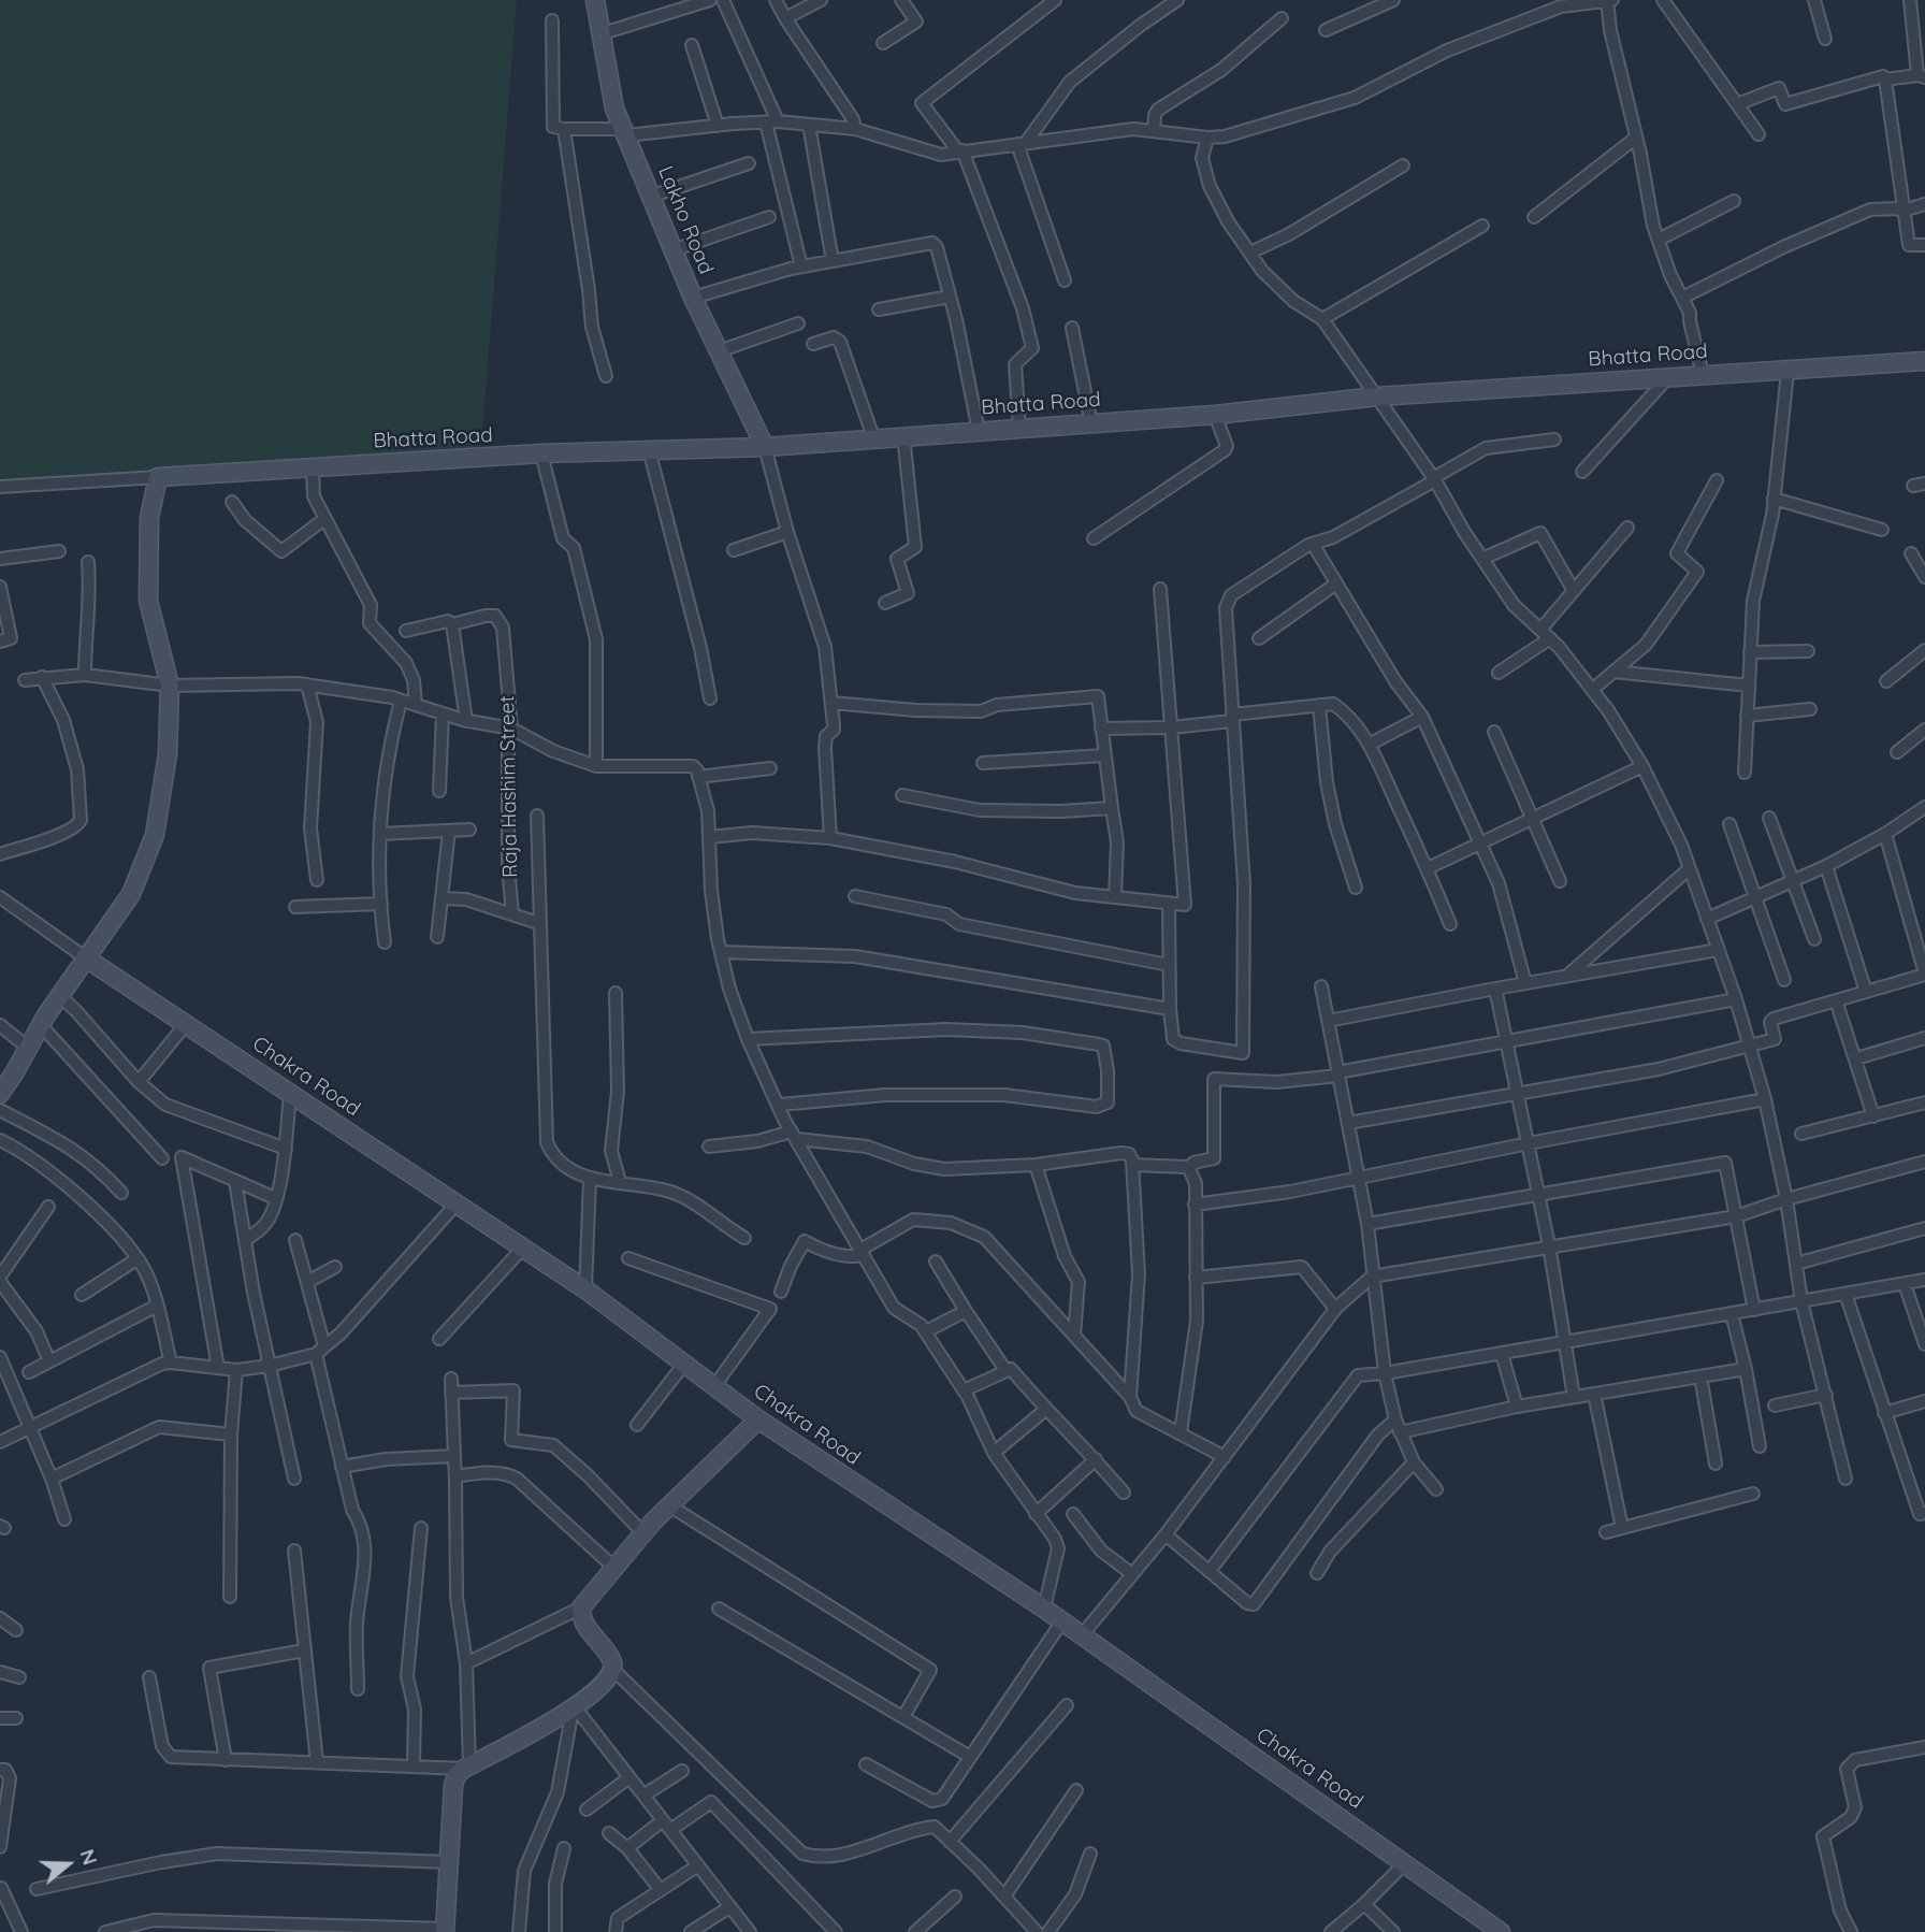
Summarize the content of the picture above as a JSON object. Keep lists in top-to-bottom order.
{
  "streets": {
    "main road": ["Lakho Road", "Bhatta Road", "Chakra Road"],
    "street": ["Raja Hashim Street"]
  },
  "crossings": [
    ["Lakho Road", "Bhatta Road"]
  ],
  "north": "right"
}
